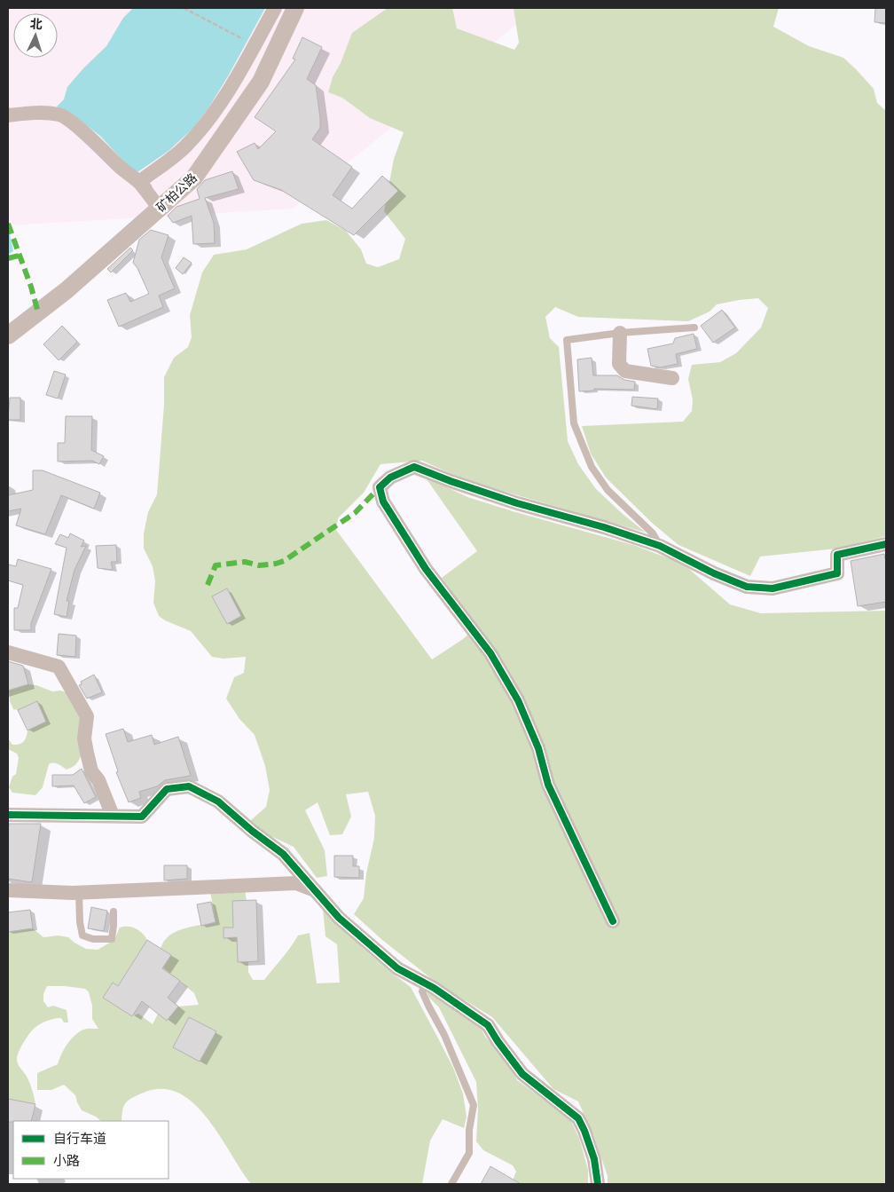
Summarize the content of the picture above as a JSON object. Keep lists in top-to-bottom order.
{
  "streets": {
    "street": ["矿柏公路"]
  },
  "legend": ["自行车道", "小路"],
  "north": "top"
}
